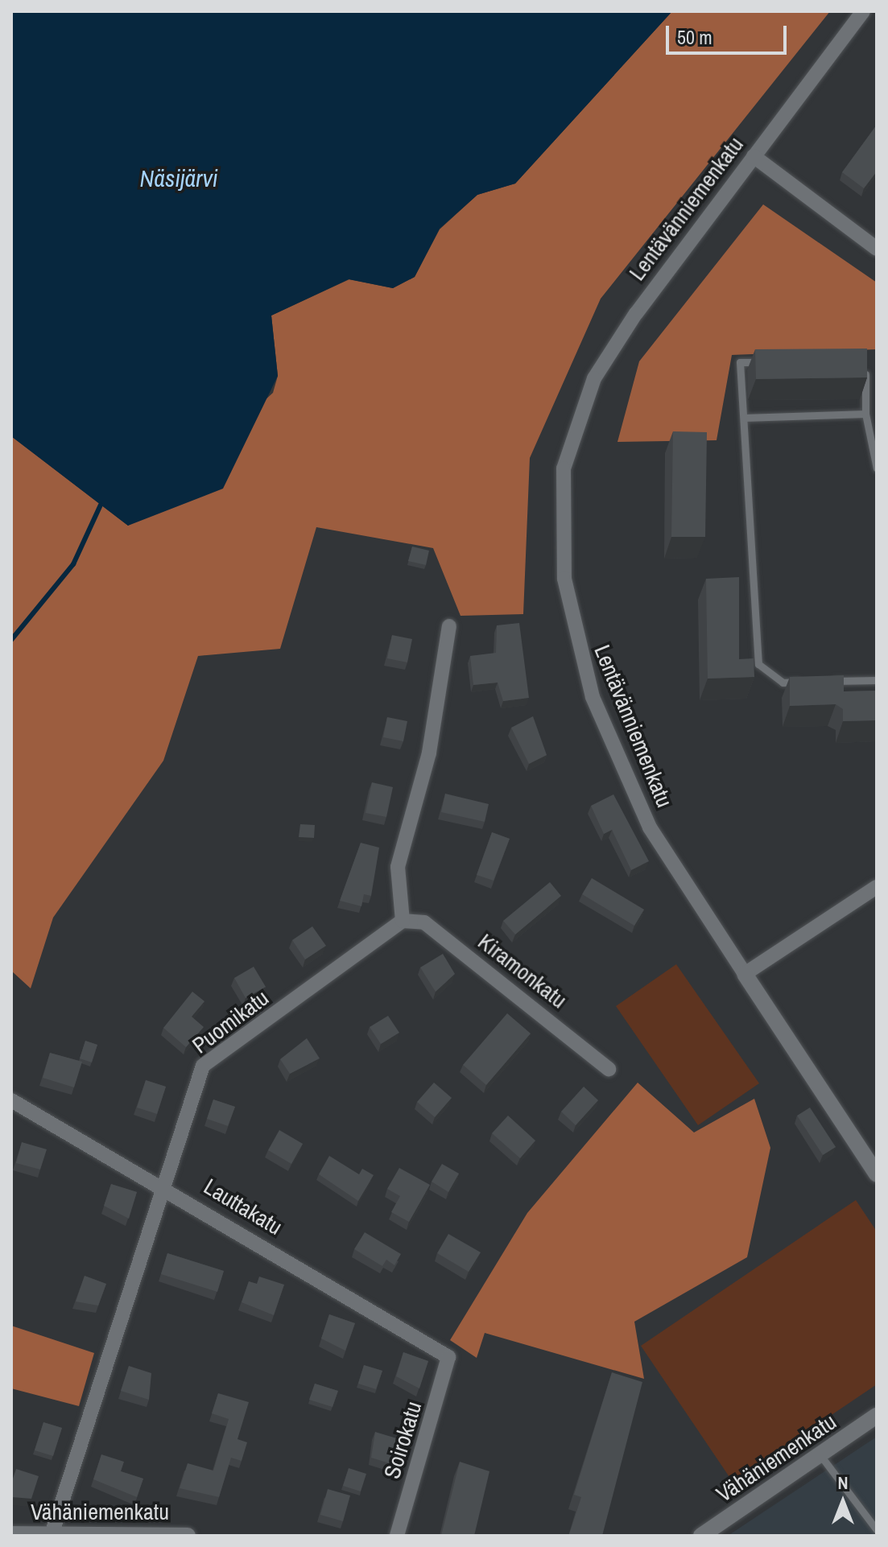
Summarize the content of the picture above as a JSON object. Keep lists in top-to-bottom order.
{
  "streets": {
    "street": [
      "Lentävänniemenkatu",
      "Kiramonkatu",
      "Puomikatu",
      "Lauttakatu",
      "Soirokatu",
      "Vähäniemenkatu"
    ]
  },
  "crossings": [
    ["Kiramonkatu", "Puomikatu"],
    ["Puomikatu", "Lauttakatu"],
    ["Puomikatu", "Vähäniemenkatu"],
    ["Lauttakatu", "Soirokatu"]
  ],
  "water": ["Näsijärvi"],
  "scale_bar": "50 m",
  "north": "top"
}
